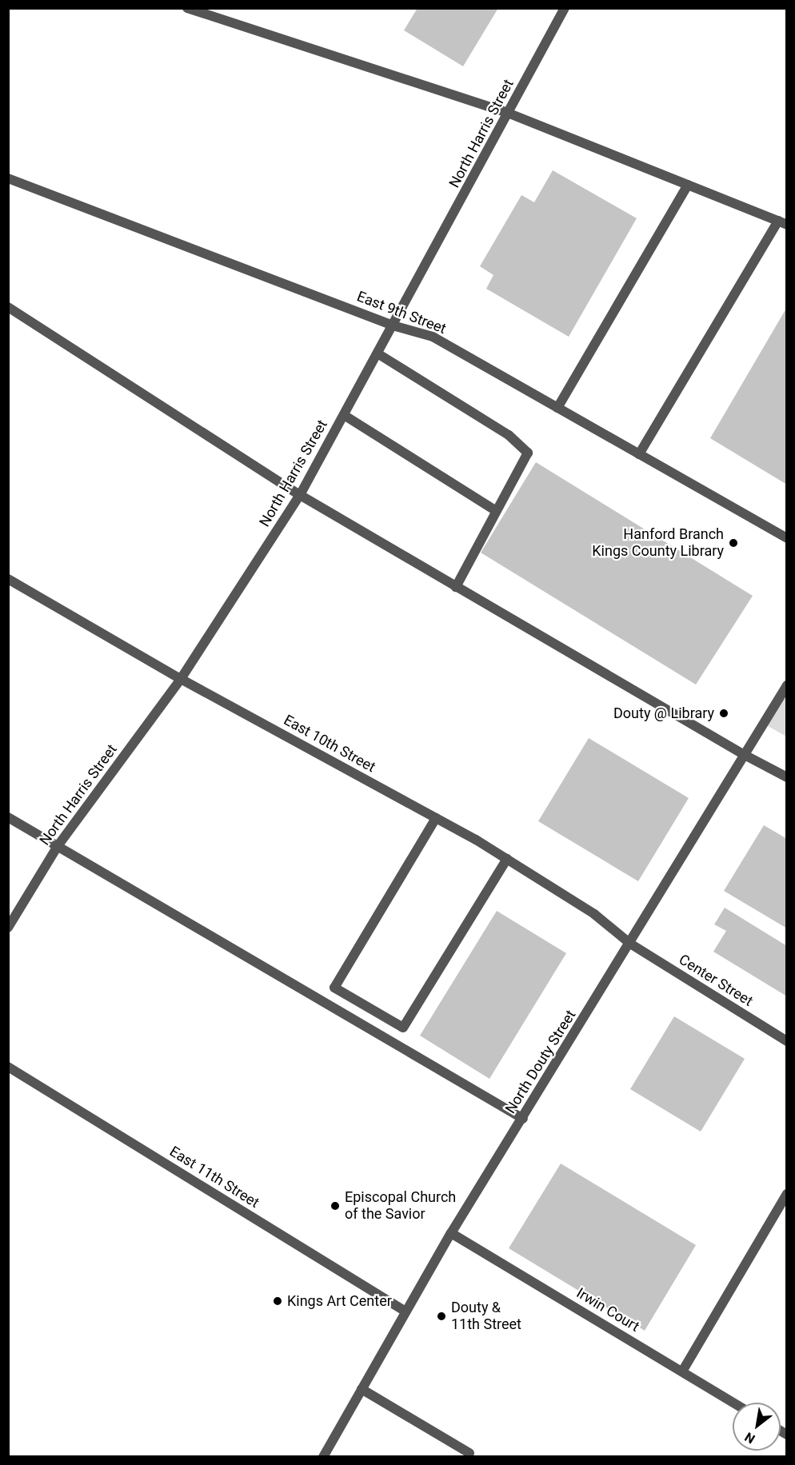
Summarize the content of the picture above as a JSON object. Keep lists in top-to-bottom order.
{
  "streets": {
    "street": [
      "North Harris Street",
      "East 9th Street",
      "East 10th Street",
      "Center Street",
      "North Douty Street",
      "East 11th Street",
      "Irwin Court"
    ]
  },
  "crossings": [
    ["North Harris Street", "East 9th Street"],
    ["North Harris Street", "East 10th Street"],
    ["East 10th Street", "Center Street"],
    ["East 10th Street", "North Douty Street"],
    ["Center Street", "North Douty Street"],
    ["North Douty Street", "East 11th Street"],
    ["North Douty Street", "Irwin Court"]
  ],
  "places": [
    "Hanford Branch Kings County Library",
    "Douty @ Library",
    "Episcopal Church of the Savior",
    "Kings Art Center",
    "Douty & 11th Street"
  ],
  "north": "bottom left"
}
